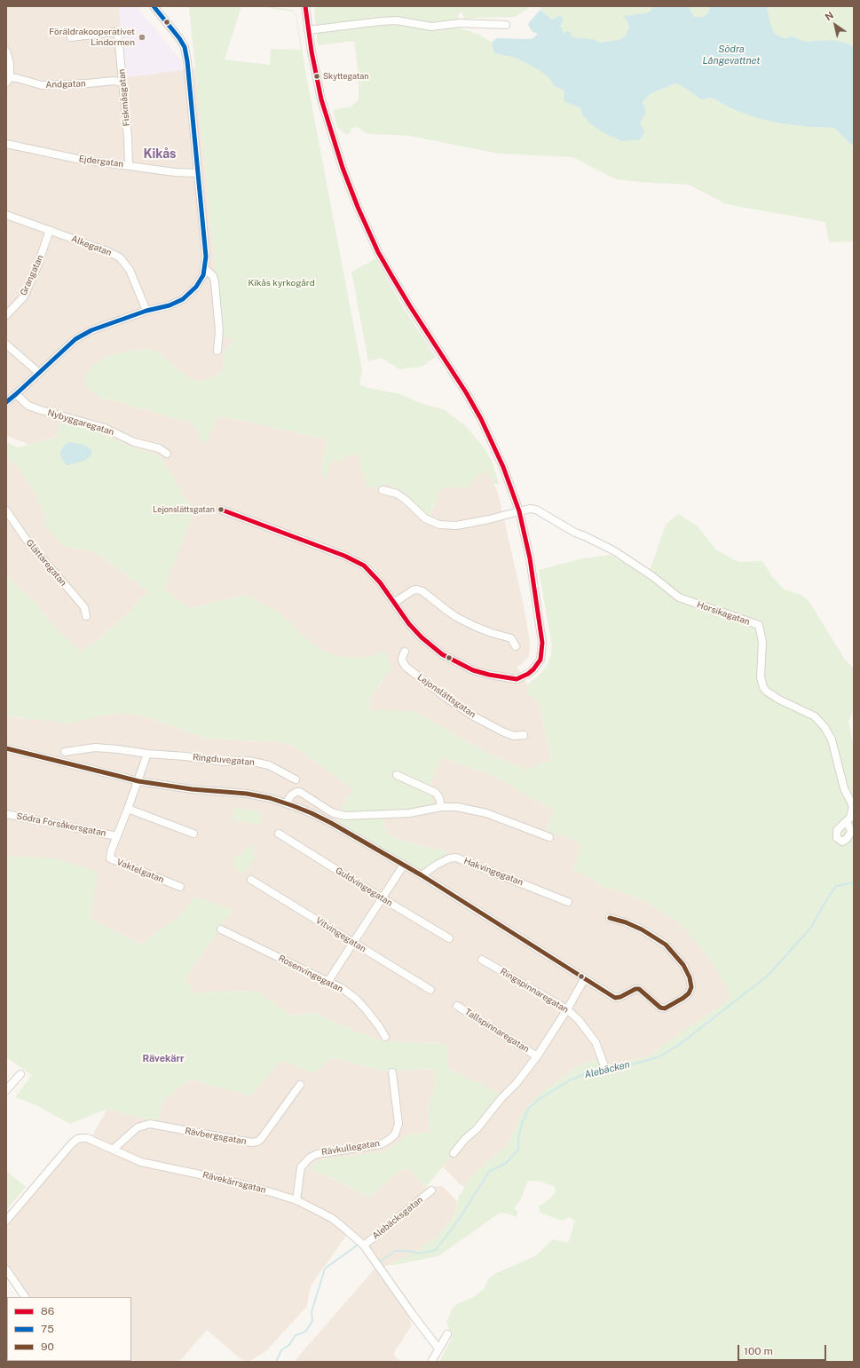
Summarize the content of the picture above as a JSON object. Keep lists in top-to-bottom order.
{
  "streets": {
    "street": [
      "Andgatan",
      "Fiskmåsgatan",
      "Ejdergatan",
      "Alkegatan",
      "Grangatan",
      "Nybyggaregatan",
      "Glättaregatan",
      "Horsikagatan",
      "Lejonslättsgatan",
      "Ringduvegatan",
      "Södra Forsåkersgatan",
      "Vaktelgatan",
      "Hakvingegatan",
      "Guldvingegatan",
      "Vitvingegatan",
      "Rosenvingegatan",
      "Ringspinnaregatan",
      "Tallspinnaregatan",
      "Rävbergsgatan",
      "Rävkullegatan",
      "Rävekärrsgatan",
      "Alebäcksgatan"
    ]
  },
  "crossings": [
    ["Andgatan", "Fiskmåsgatan"],
    ["Fiskmåsgatan", "Ejdergatan"],
    ["Alkegatan", "Grangatan"],
    ["Ringduvegatan", "Vaktelgatan"],
    ["Södra Forsåkersgatan", "Vaktelgatan"],
    ["Rävbergsgatan", "Rävekärrsgatan"],
    ["Rävkullegatan", "Rävekärrsgatan"],
    ["Rävekärrsgatan", "Alebäcksgatan"]
  ],
  "districts": ["Kikås", "Rävekärr"],
  "water": ["Södra Långevattnet", "Alebäcken"],
  "parks": ["Kikås kyrkogård"],
  "places": ["Föräldrakooperativet Lindormen", "Skyttegatan", "Lejonslättsgatan"],
  "lines": ["transit line 86", "transit line 75", "transit line 90"],
  "legend": ["86", "75", "90"],
  "scale_bar": "100 m",
  "north": "top left"
}
